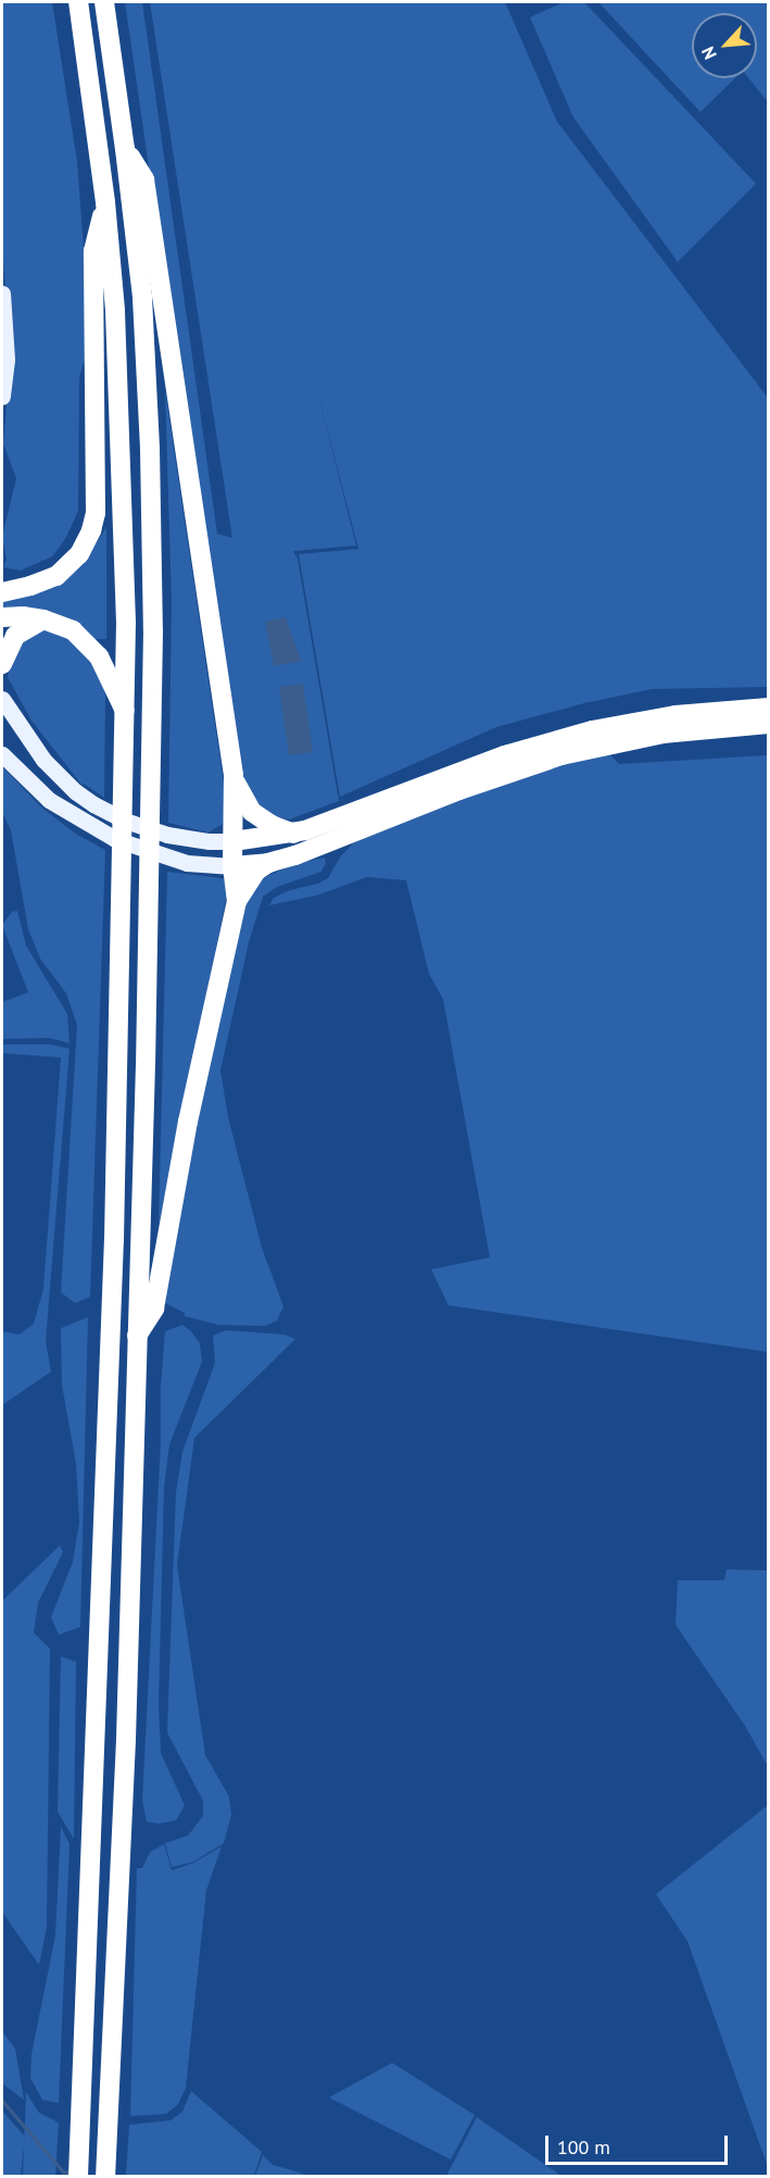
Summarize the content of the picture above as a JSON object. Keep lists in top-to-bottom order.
{
  "scale_bar": "100 m",
  "north": "bottom left"
}
